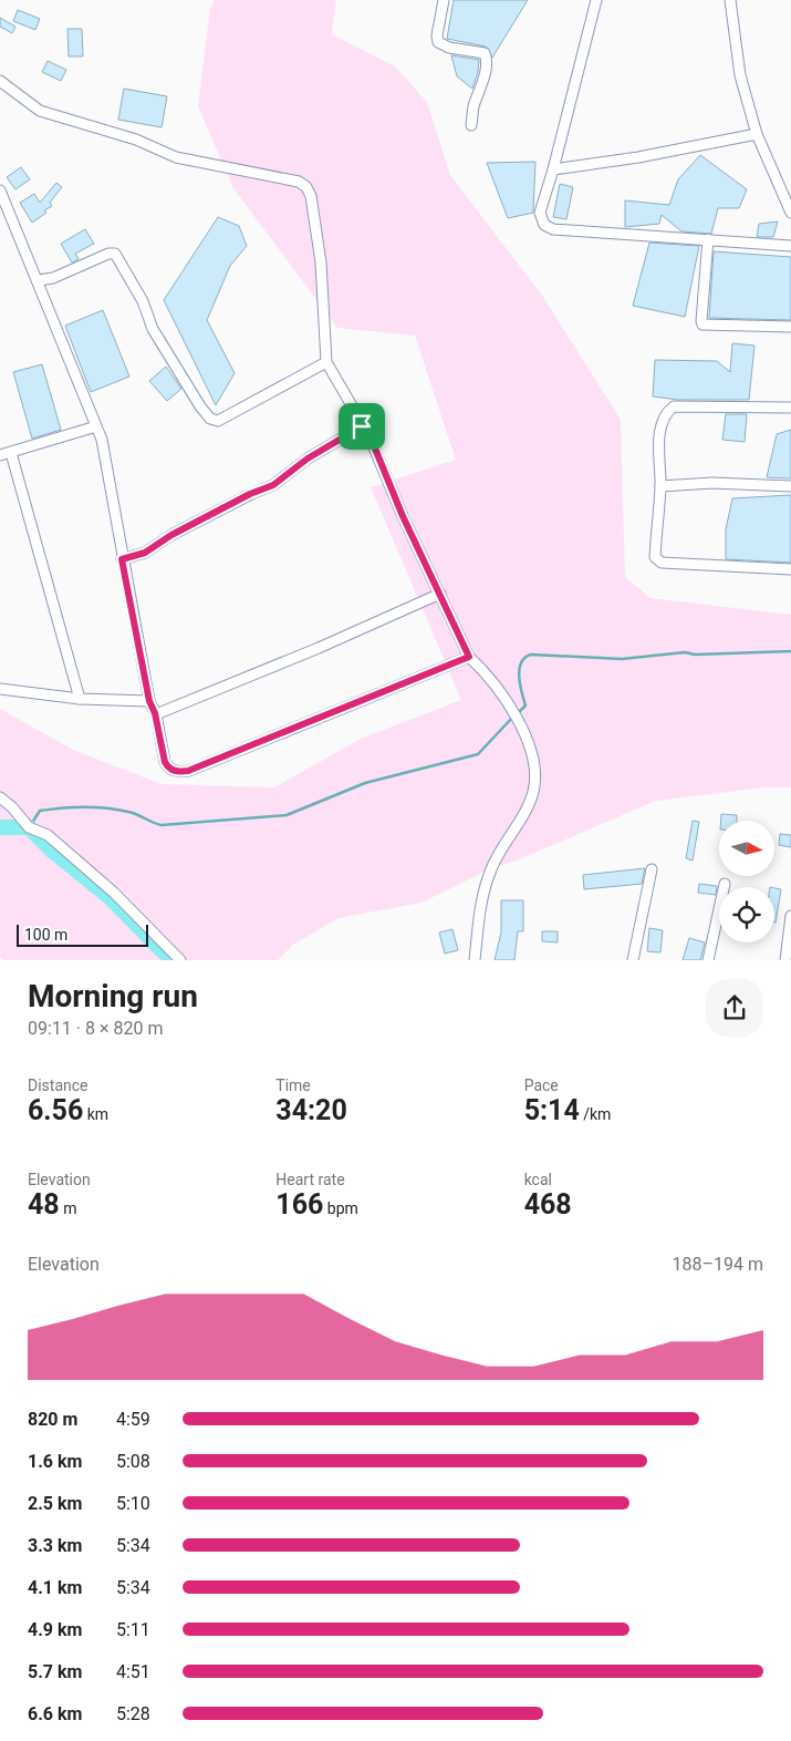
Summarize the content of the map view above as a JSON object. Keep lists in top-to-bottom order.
{
  "scale_bar": "100 m",
  "north": "right",
  "page": {
    "scale": "100 m",
    "heading": ["Morning run", "09:11 · 8 × 820 m"],
    "stats": [
      ["Distance", "6.56 km"],
      ["Time", "34:20"],
      ["Pace", "5:14 /km"],
      ["Elevation", "48 m"],
      ["Heart rate", "166 bpm"],
      ["kcal", "468"]
    ],
    "chart": ["Elevation", "188–194 m"],
    "list": [
      {
        "name": "820 m",
        "note": "4:59"
      },
      {
        "name": "1.6 km",
        "note": "5:08"
      },
      {
        "name": "2.5 km",
        "note": "5:10"
      },
      {
        "name": "3.3 km",
        "note": "5:34"
      },
      {
        "name": "4.1 km",
        "note": "5:34"
      },
      {
        "name": "4.9 km",
        "note": "5:11"
      },
      {
        "name": "5.7 km",
        "note": "4:51"
      },
      {
        "name": "6.6 km",
        "note": "5:28"
      }
    ]
  }
}
